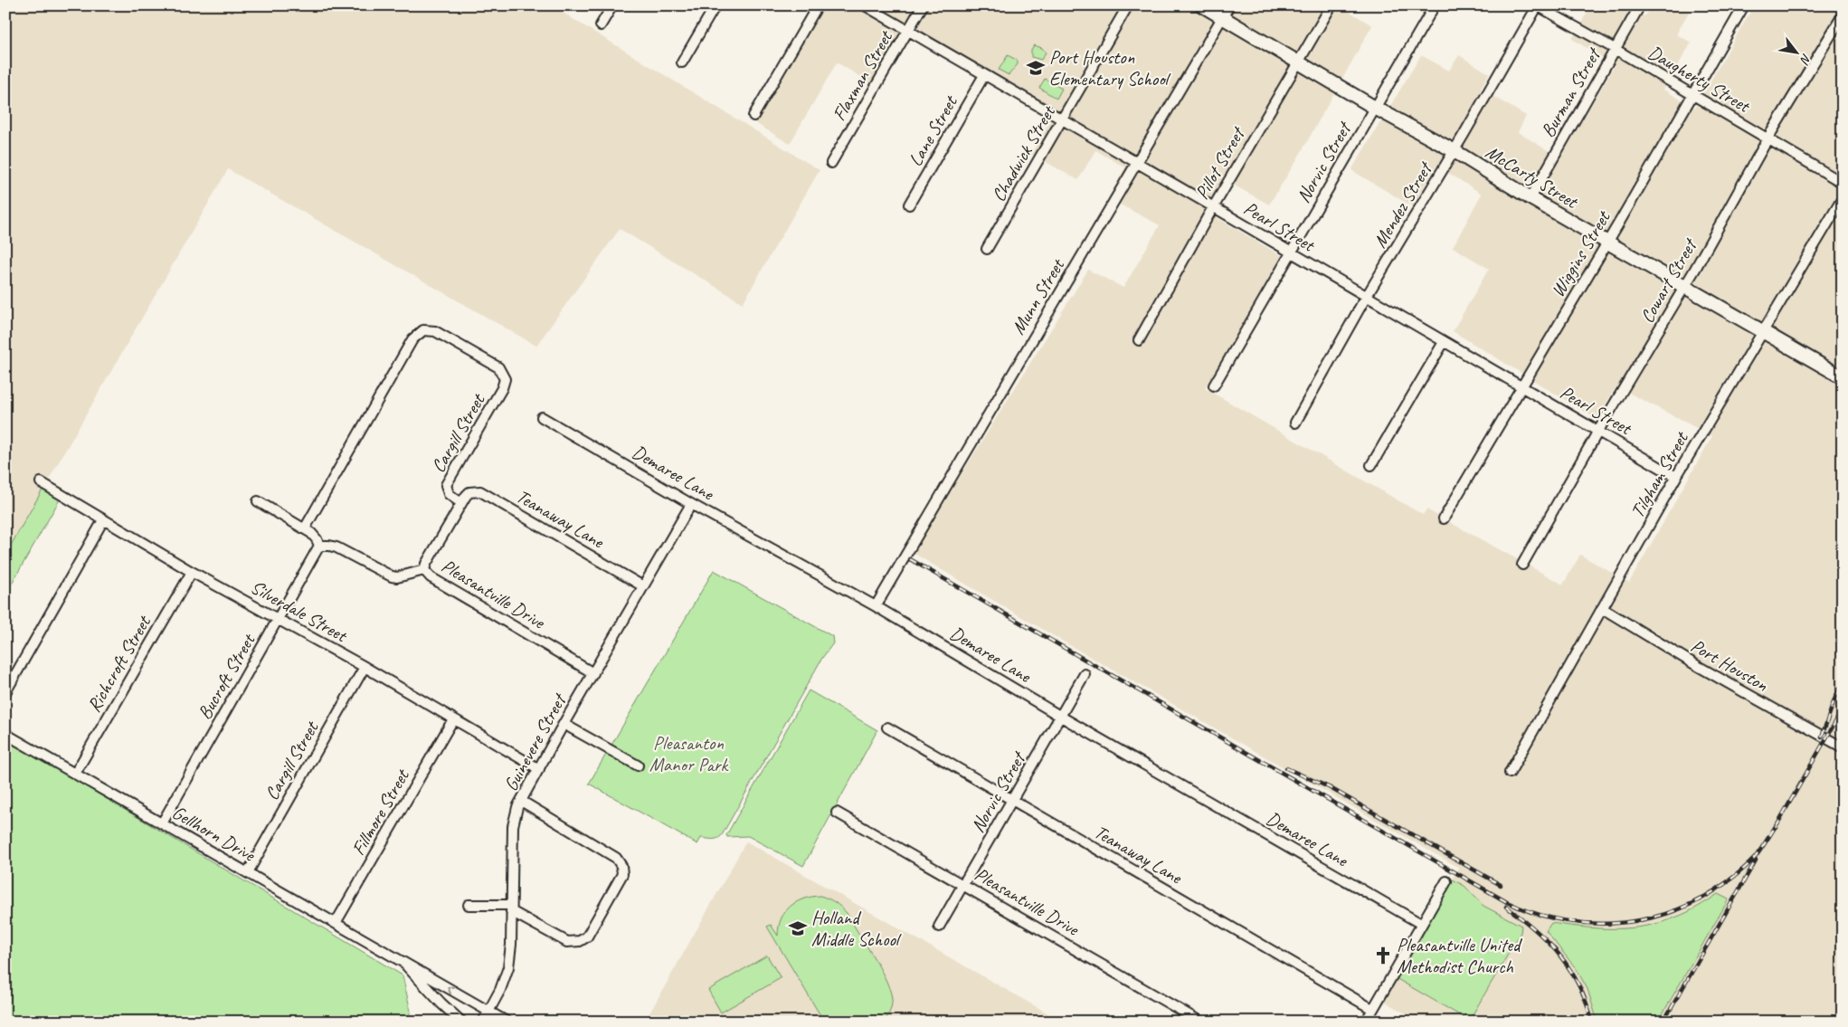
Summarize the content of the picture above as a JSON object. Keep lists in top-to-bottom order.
{
  "streets": {
    "main road": ["McCarty Street"],
    "street": [
      "Flaxman Street",
      "Daugherty Street",
      "Burman Street",
      "Lane Street",
      "Chadwick Street",
      "Norvic Street",
      "Pillot Street",
      "Mendez Street",
      "Pearl Street",
      "Wiggins Street",
      "Cowart Street",
      "Munn Street",
      "Cargill Street",
      "Demaree Lane",
      "Tilgham Street",
      "Teanaway Lane",
      "Pleasantville Drive",
      "Silverdale Street",
      "Richcroft Street",
      "Port Houston",
      "Bucroft Street",
      "Guinevere Street",
      "Fillmore Street",
      "Gellhorn Drive"
    ]
  },
  "crossings": [
    ["Flaxman Street", "Pearl Street"],
    ["Daugherty Street", "Burman Street"],
    ["Daugherty Street", "Mendez Street"],
    ["Daugherty Street", "Wiggins Street"],
    ["Daugherty Street", "Cowart Street"],
    ["Burman Street", "McCarty Street"],
    ["Lane Street", "Pearl Street"],
    ["Chadwick Street", "Pearl Street"],
    ["Norvic Street", "McCarty Street"],
    ["Norvic Street", "Pearl Street"],
    ["Norvic Street", "Demaree Lane"],
    ["Norvic Street", "Teanaway Lane"],
    ["Norvic Street", "Pleasantville Drive"],
    ["Pillot Street", "McCarty Street"],
    ["Pillot Street", "Pearl Street"],
    ["McCarty Street", "Mendez Street"],
    ["McCarty Street", "Wiggins Street"],
    ["McCarty Street", "Cowart Street"],
    ["McCarty Street", "Munn Street"],
    ["McCarty Street", "Tilgham Street"],
    ["Mendez Street", "Pearl Street"],
    ["Pearl Street", "Wiggins Street"],
    ["Pearl Street", "Cowart Street"],
    ["Pearl Street", "Munn Street"],
    ["Pearl Street", "Tilgham Street"],
    ["Munn Street", "Demaree Lane"],
    ["Cargill Street", "Teanaway Lane"],
    ["Cargill Street", "Silverdale Street"],
    ["Cargill Street", "Gellhorn Drive"],
    ["Demaree Lane", "Guinevere Street"],
    ["Tilgham Street", "Port Houston"],
    ["Teanaway Lane", "Guinevere Street"],
    ["Pleasantville Drive", "Bucroft Street"],
    ["Pleasantville Drive", "Guinevere Street"],
    ["Silverdale Street", "Richcroft Street"],
    ["Silverdale Street", "Bucroft Street"],
    ["Silverdale Street", "Guinevere Street"],
    ["Silverdale Street", "Fillmore Street"],
    ["Richcroft Street", "Gellhorn Drive"],
    ["Bucroft Street", "Gellhorn Drive"],
    ["Guinevere Street", "Gellhorn Drive"],
    ["Fillmore Street", "Gellhorn Drive"]
  ],
  "parks": ["Pleasanton Manor Park"],
  "places": {
    "school or university": ["Port Houston Elementary School", "Holland Middle School"],
    "church": ["Pleasantville United Methodist Church"]
  },
  "north": "bottom right"
}
